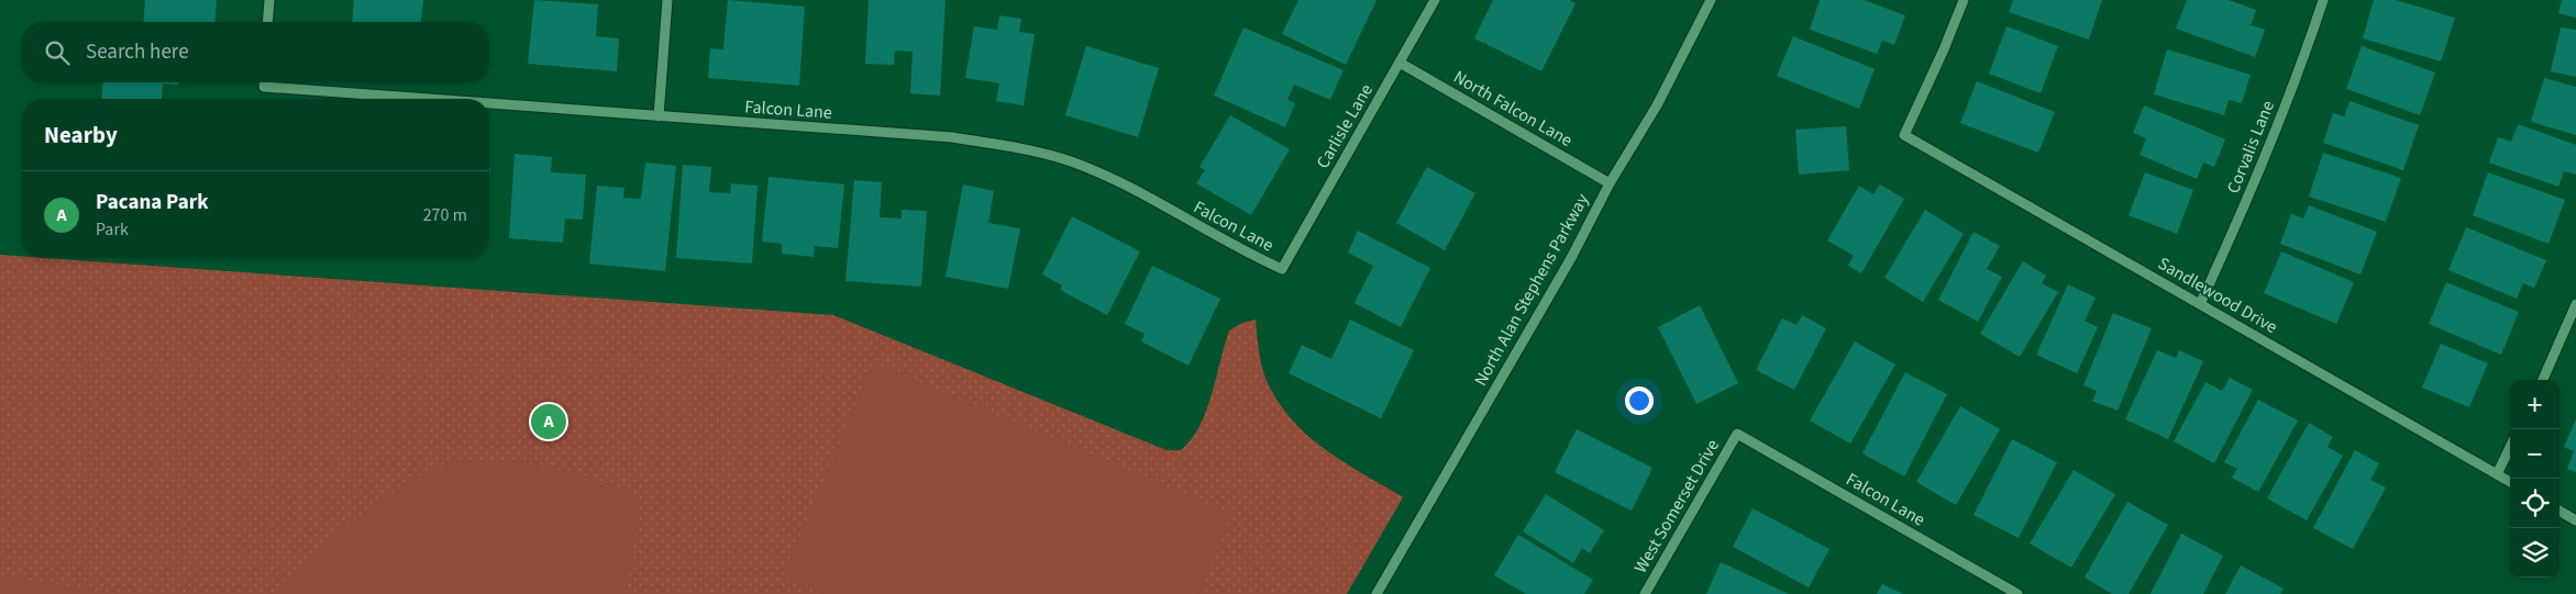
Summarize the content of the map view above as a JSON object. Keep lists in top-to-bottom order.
{
  "streets": {
    "street": [
      "North Falcon Lane",
      "Falcon Lane",
      "Carlisle Lane",
      "Corvalis Lane",
      "North Alan Stephens Parkway",
      "Sandlewood Drive",
      "West Somerset Drive"
    ]
  },
  "crossings": [
    ["North Falcon Lane", "Carlisle Lane"],
    ["North Falcon Lane", "North Alan Stephens Parkway"],
    ["Falcon Lane", "Carlisle Lane"],
    ["Falcon Lane", "West Somerset Drive"],
    ["Corvalis Lane", "Sandlewood Drive"]
  ],
  "page": {
    "search": "Search here",
    "heading": "Nearby",
    "list": [
      {
        "mark": "A",
        "name": "Pacana Park",
        "note": "Park",
        "value": "270 m"
      }
    ],
    "map_buttons": ["+", "−"],
    "pins": "A"
  }
}
